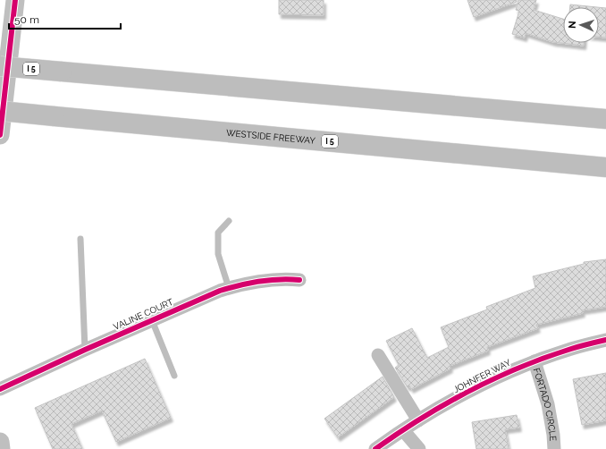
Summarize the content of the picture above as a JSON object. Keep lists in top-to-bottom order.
{
  "streets": {
    "highway": ["I 5", "WESTSIDE FREEWAY"],
    "street": ["VALINE COURT", "JOHNFER WAY", "FORTADO CIRCLE"]
  },
  "crossings": [
    ["JOHNFER WAY", "FORTADO CIRCLE"]
  ],
  "scale_bar": "50 m",
  "north": "left"
}
